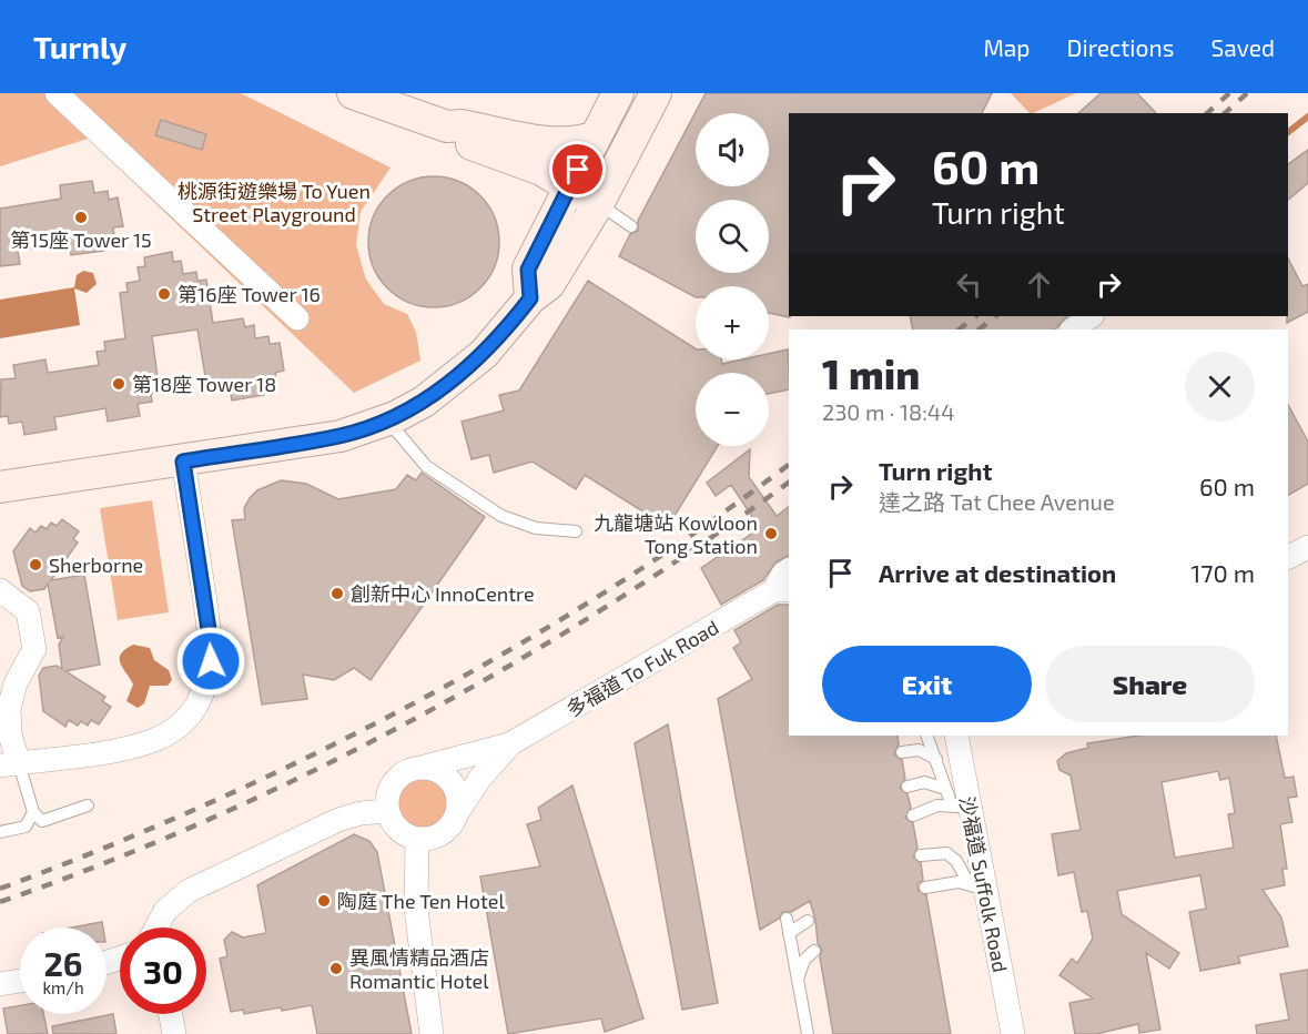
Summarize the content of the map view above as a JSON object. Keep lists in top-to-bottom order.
{
  "streets": {
    "street": ["多福道 To Fuk Road", "沙福道 Suffolk Road"]
  },
  "parks": ["桃源街遊樂場 To Yuen Street Playground"],
  "places": [
    "第15座 Tower 15",
    "第16座 Tower 16",
    "第18座 Tower 18",
    "九龍塘站 Kowloon Tong Station",
    "Sherborne",
    "創新中心 InnoCentre",
    "陶庭 The Ten Hotel",
    "異風情精品酒店 Romantic Hotel"
  ],
  "page": {
    "header": "Turnly",
    "nav": ["Map", "Directions", "Saved"],
    "map_buttons": ["+", "−"],
    "turn": ["60 m", "Turn right"],
    "heading": ["1 min", "230 m · 18:44"],
    "list": [
      {
        "name": "Turn right",
        "note": "達之路 Tat Chee Avenue",
        "value": "60 m"
      },
      {
        "name": "Arrive at destination",
        "value": "170 m"
      }
    ],
    "buttons": ["Exit", "Share"],
    "speed": "26 km/h",
    "limit": "30"
  }
}
